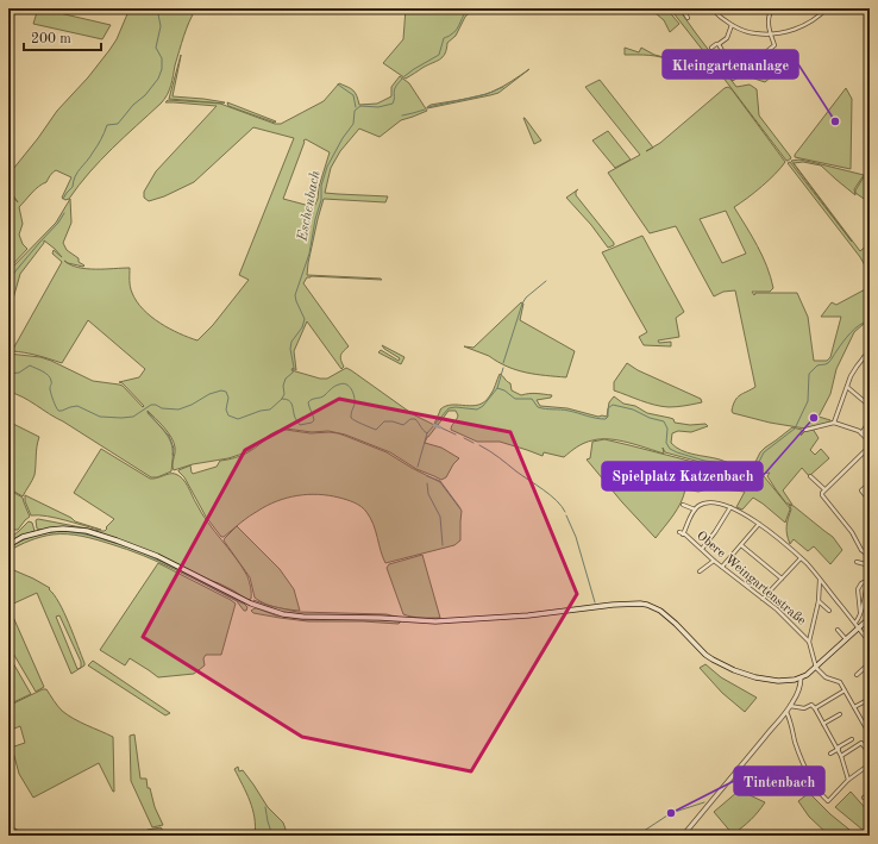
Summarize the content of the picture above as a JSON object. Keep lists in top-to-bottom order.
{
  "streets": {
    "street": ["Obere Weingartenstraße"]
  },
  "water": ["Eschenbach"],
  "places": ["Kleingartenanlage", "Spielplatz Katzenbach", "Tintenbach"],
  "scale_bar": "200 m"
}
